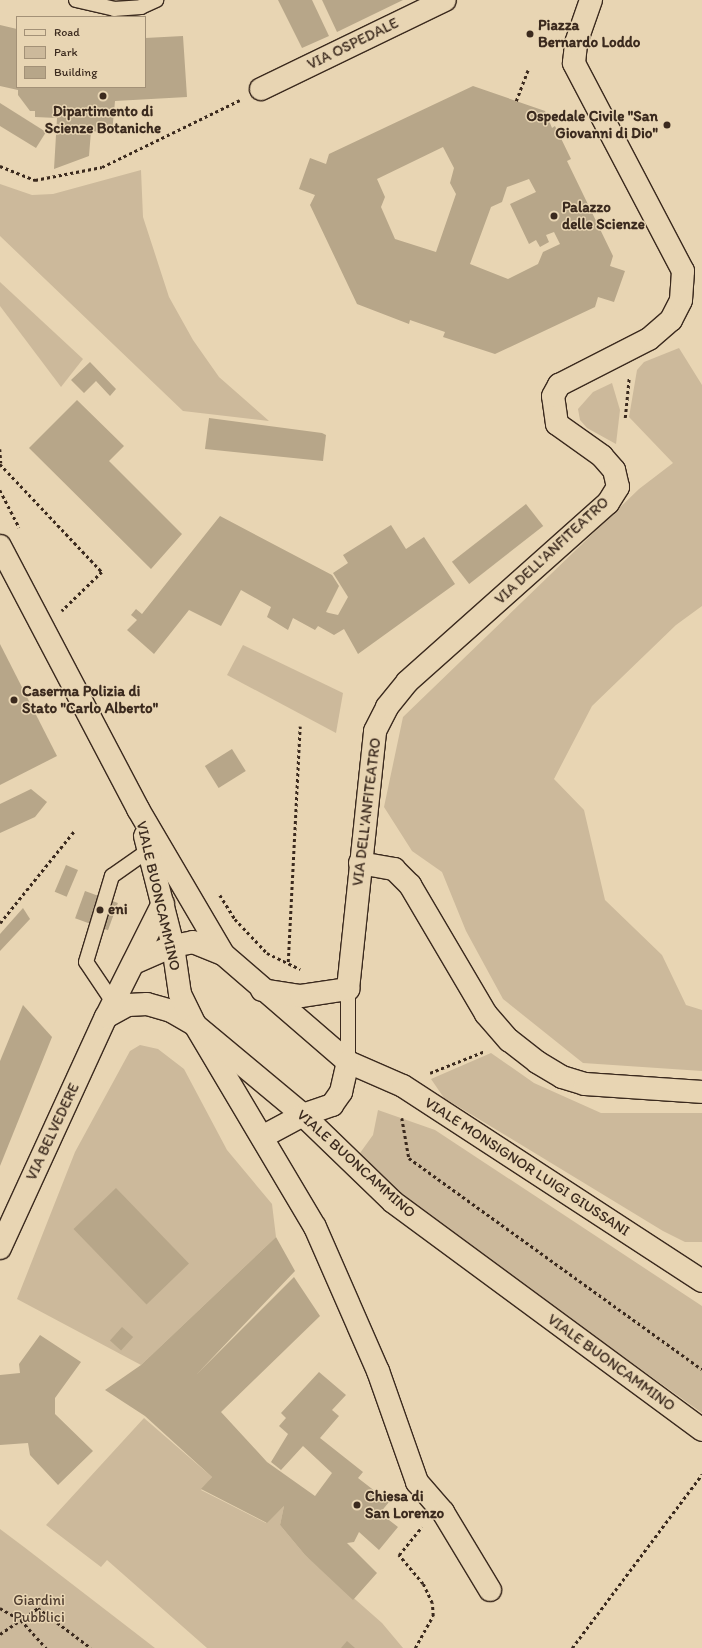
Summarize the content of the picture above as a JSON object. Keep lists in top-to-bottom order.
{
  "streets": {
    "street": [
      "VIA OSPEDALE",
      "VIA DELL'ANFITEATRO",
      "VIALE BUONCAMMINO",
      "VIA BELVEDERE",
      "VIALE MONSIGNOR LUIGI GIUSSANI"
    ]
  },
  "crossings": [
    ["VIA DELL'ANFITEATRO", "VIALE BUONCAMMINO"],
    ["VIA DELL'ANFITEATRO", "VIALE MONSIGNOR LUIGI GIUSSANI"],
    ["VIALE BUONCAMMINO", "VIA BELVEDERE"],
    ["VIALE BUONCAMMINO", "VIALE MONSIGNOR LUIGI GIUSSANI"]
  ],
  "parks": ["Giardini Pubblici"],
  "places": [
    "Piazza Bernardo Loddo",
    "Dipartimento di Scienze Botaniche",
    "Ospedale Civile \"San Giovanni di Dio\"",
    "Palazzo delle Scienze",
    "Caserma Polizia di Stato \"Carlo Alberto\"",
    "eni",
    "Chiesa di San Lorenzo"
  ],
  "legend": ["Road", "Park", "Building"]
}
